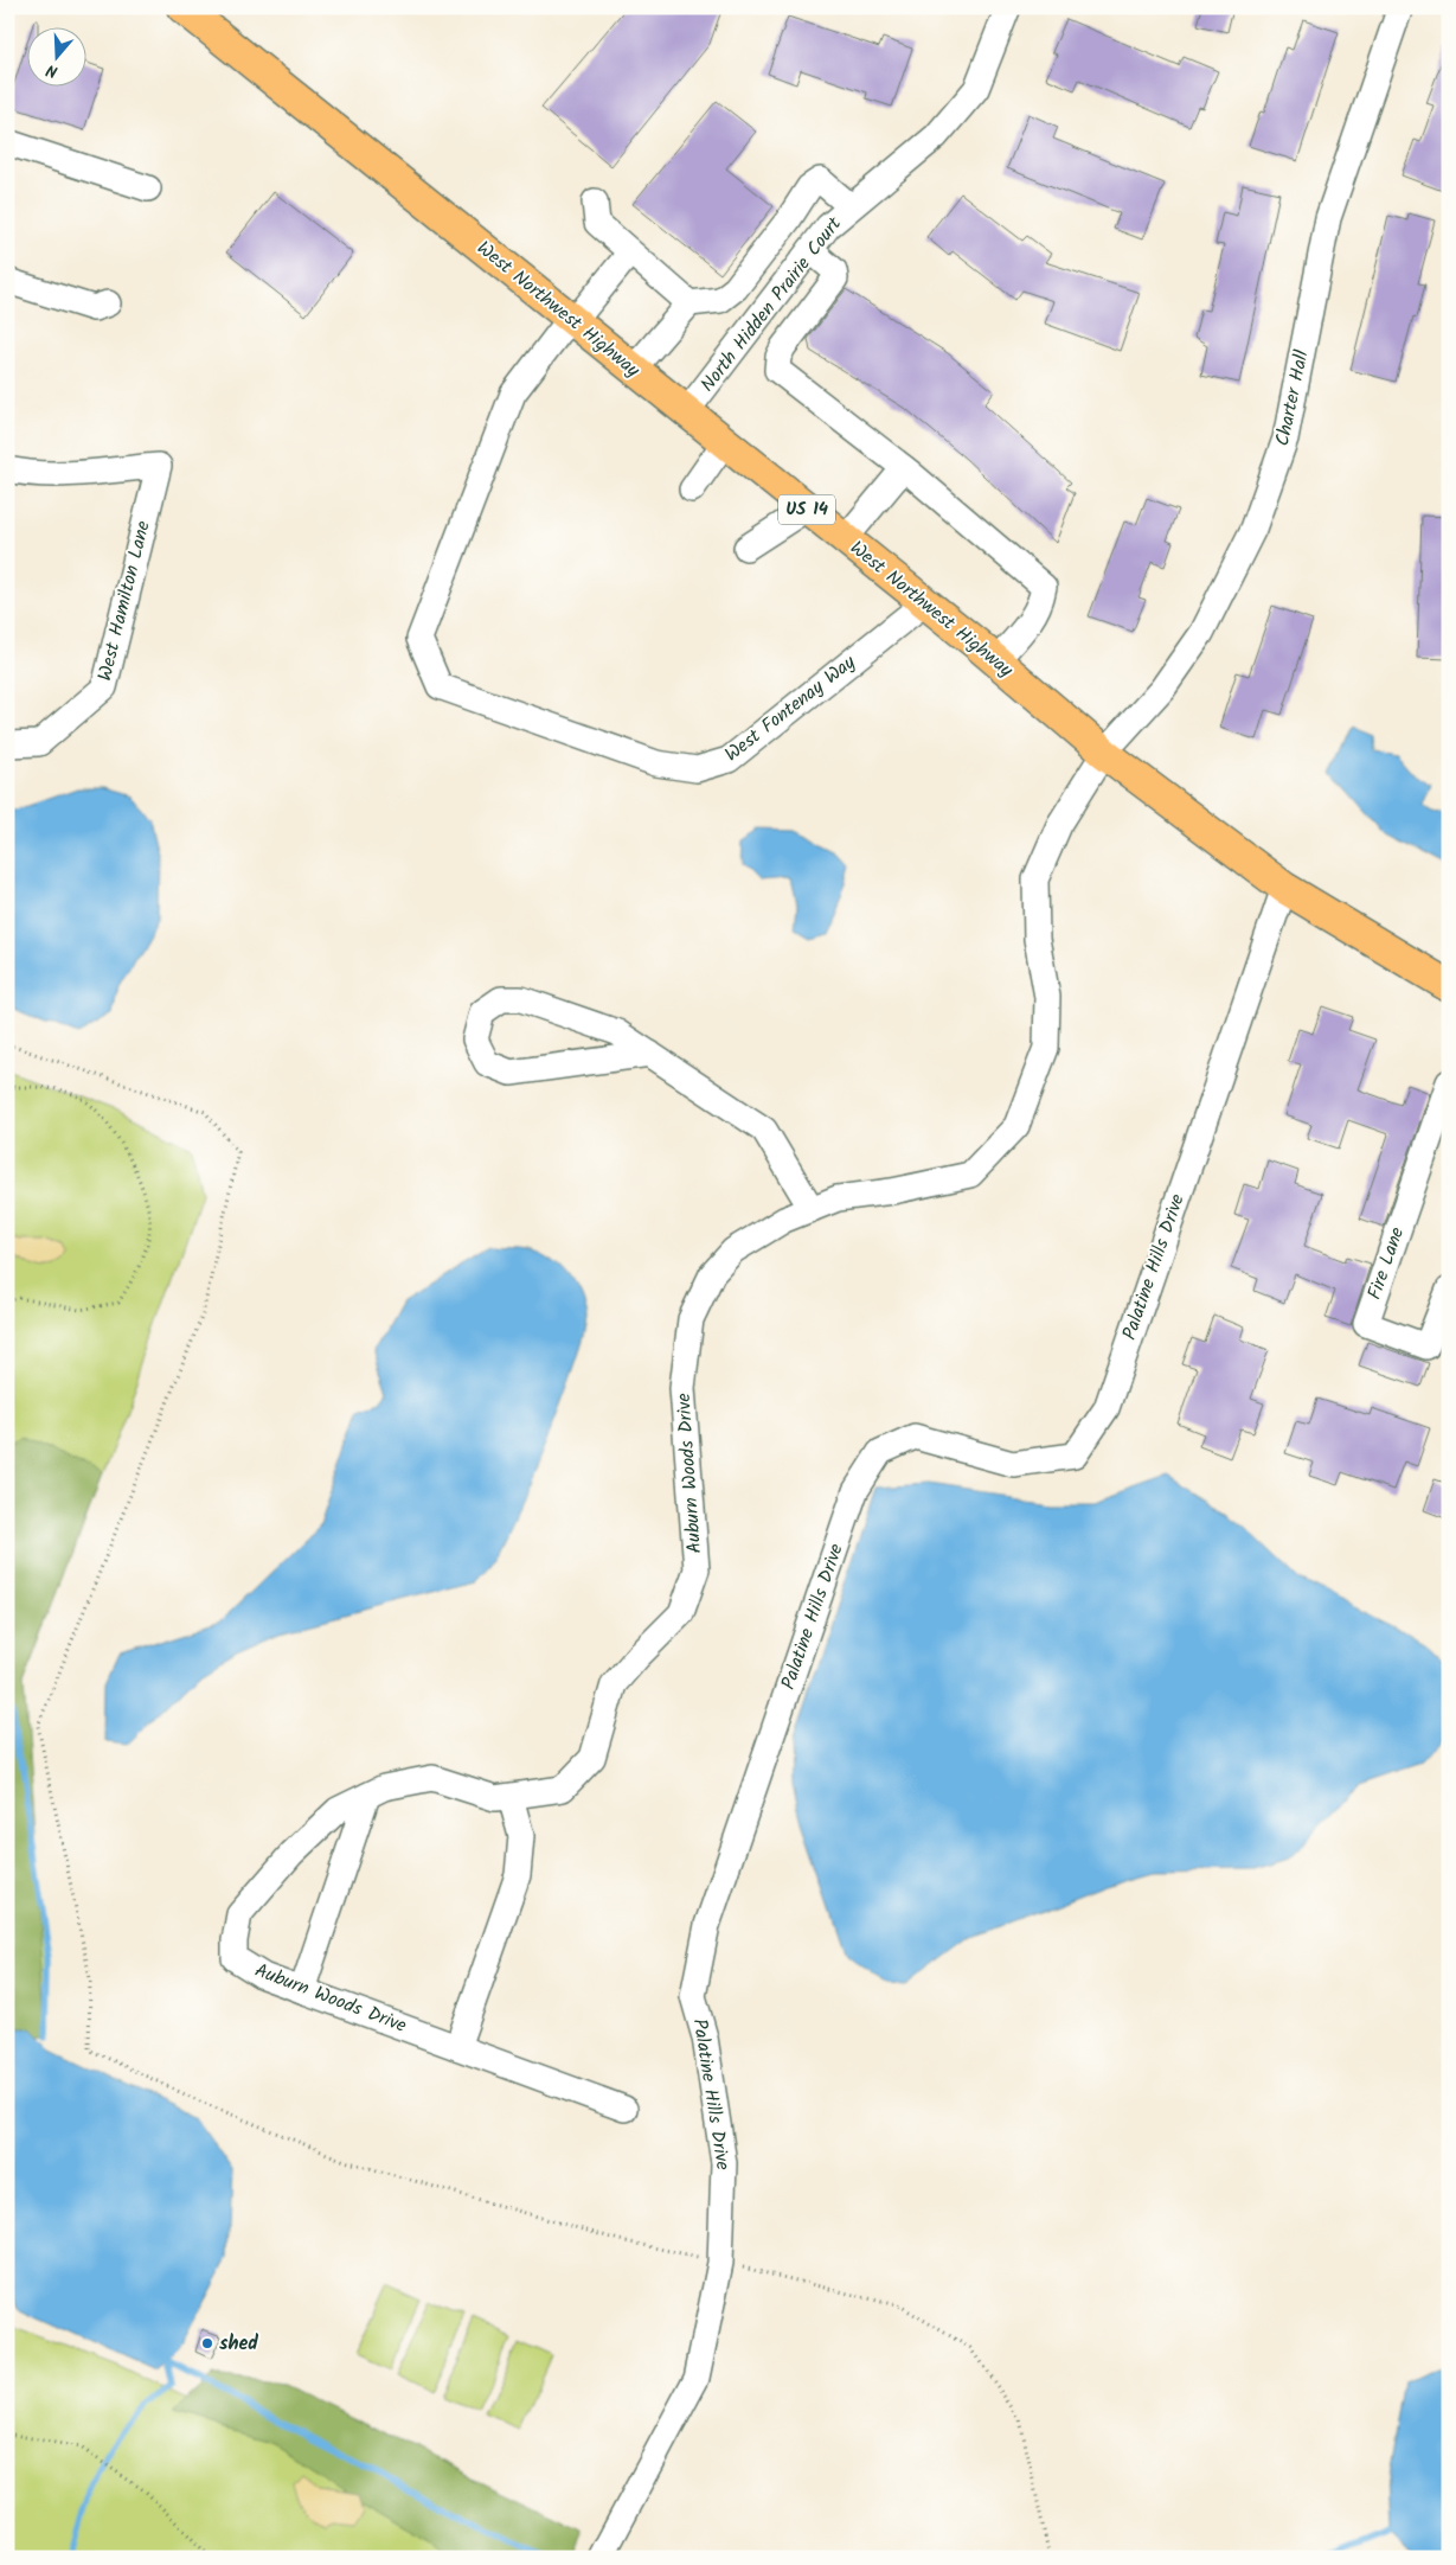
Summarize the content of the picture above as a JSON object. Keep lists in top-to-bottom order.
{
  "streets": {
    "main road": ["West Northwest Highway", "US 14"],
    "street": [
      "North Hidden Prairie Court",
      "Charter Hall",
      "West Hamilton Lane",
      "West Fontenay Way",
      "Fire Lane",
      "Palatine Hills Drive",
      "Auburn Woods Drive"
    ]
  },
  "crossings": [
    ["North Hidden Prairie Court", "West Northwest Highway"],
    ["West Northwest Highway", "Charter Hall"],
    ["West Northwest Highway", "West Fontenay Way"],
    ["West Northwest Highway", "Palatine Hills Drive"],
    ["West Northwest Highway", "Auburn Woods Drive"],
    ["Charter Hall", "Auburn Woods Drive"]
  ],
  "places": ["shed"],
  "north": "bottom"
}
